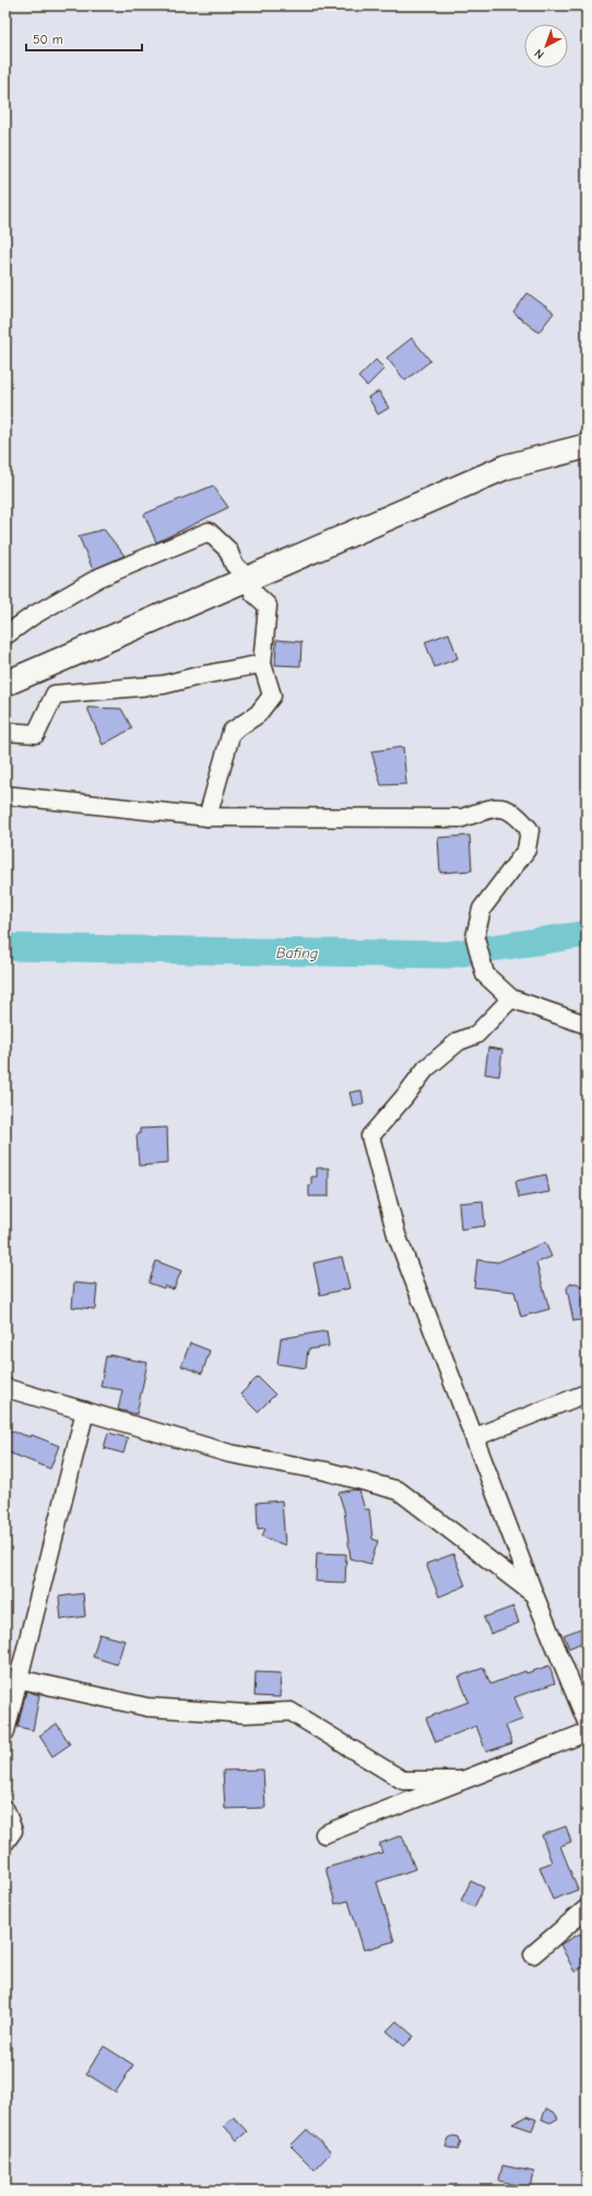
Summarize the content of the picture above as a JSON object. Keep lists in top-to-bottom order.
{
  "water": ["Bafing"],
  "scale_bar": "50 m",
  "north": "bottom left"
}
